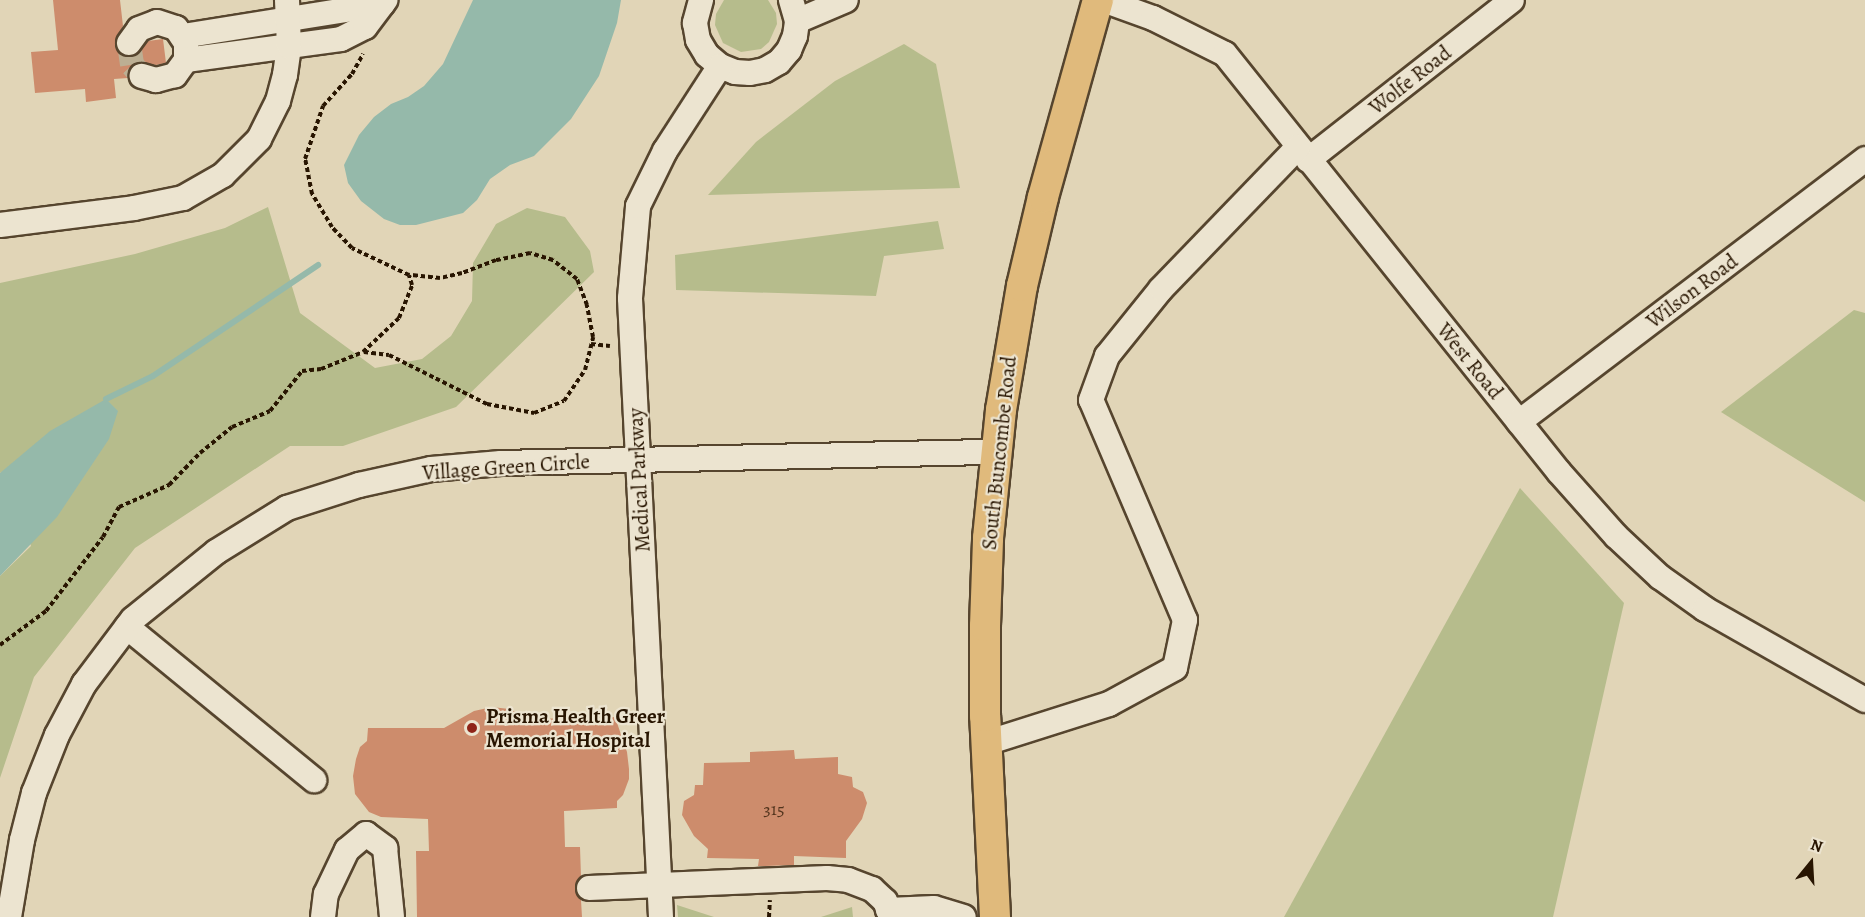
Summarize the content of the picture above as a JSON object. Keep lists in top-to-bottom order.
{
  "streets": {
    "main road": ["South Buncombe Road"],
    "street": [
      "Wolfe Road",
      "Wilson Road",
      "West Road",
      "Village Green Circle",
      "Medical Parkway"
    ]
  },
  "crossings": [
    ["Wolfe Road", "West Road"],
    ["Wolfe Road", "South Buncombe Road"],
    ["Wilson Road", "West Road"],
    ["West Road", "South Buncombe Road"],
    ["South Buncombe Road", "Village Green Circle"],
    ["Village Green Circle", "Medical Parkway"]
  ],
  "places": ["Prisma Health Greer Memorial Hospital"],
  "house_numbers": ["315"],
  "north": "top"
}
